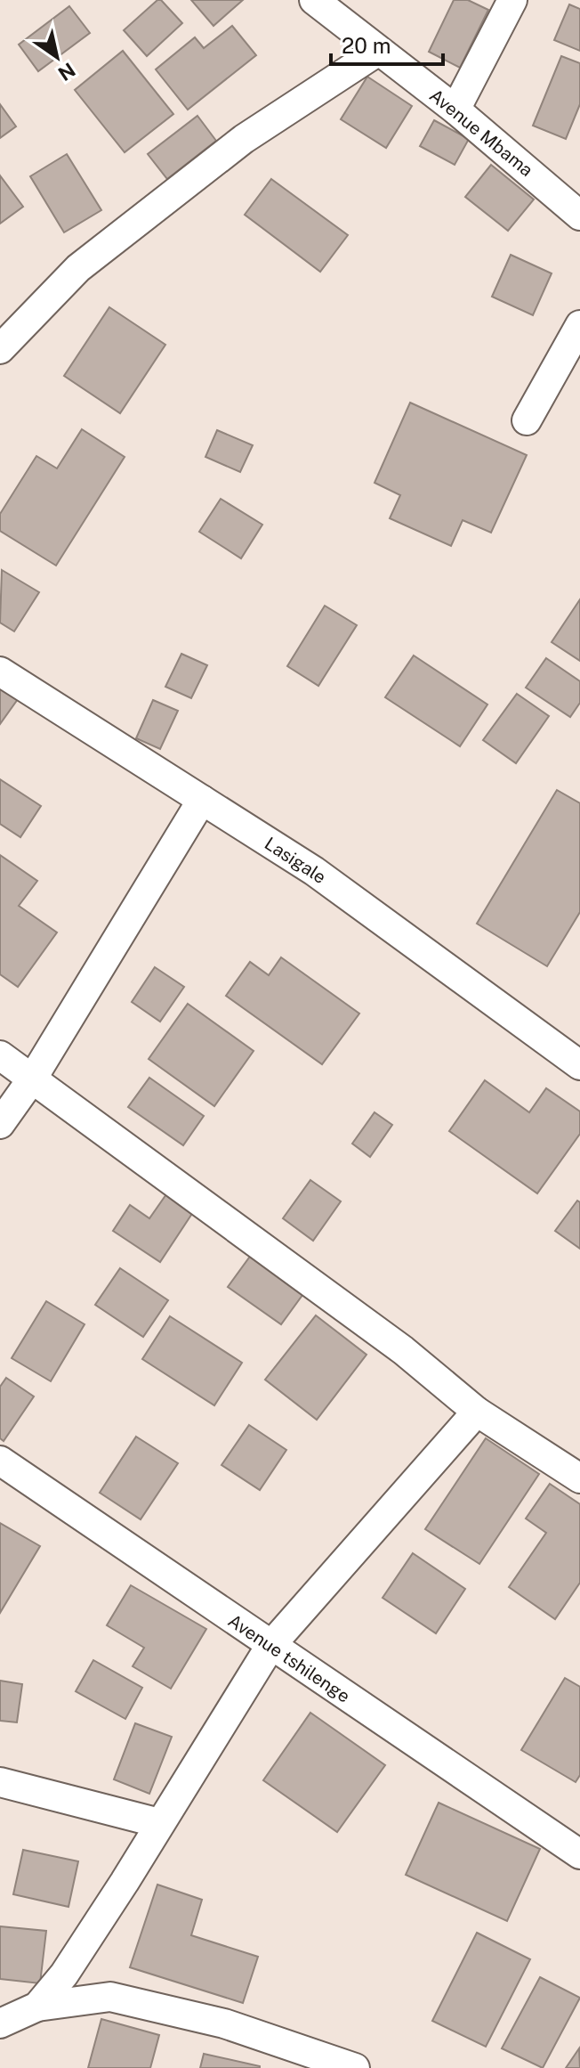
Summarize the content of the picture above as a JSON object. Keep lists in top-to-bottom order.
{
  "streets": {
    "street": ["Avenue Mbama", "Lasigale", "Avenue tshilenge"]
  },
  "scale_bar": "20 m",
  "north": "bottom right"
}
